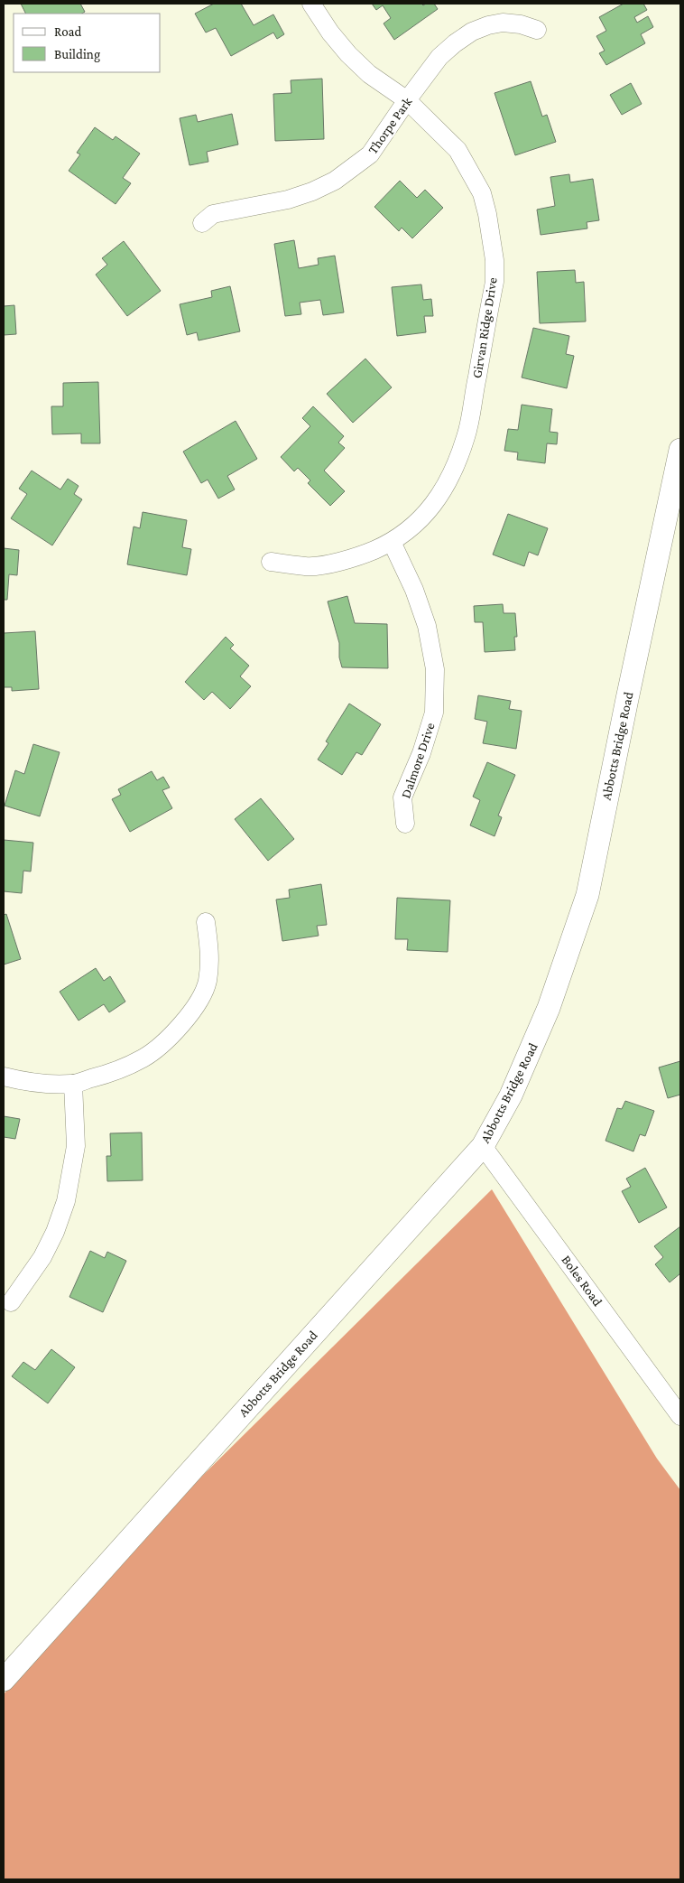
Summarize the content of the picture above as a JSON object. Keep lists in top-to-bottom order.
{
  "streets": {
    "main road": ["Abbotts Bridge Road"],
    "street": [
      "Thorpe Park",
      "Girvan Ridge Drive",
      "Dalmore Drive",
      "Boles Road"
    ]
  },
  "crossings": [
    ["Thorpe Park", "Girvan Ridge Drive"],
    ["Girvan Ridge Drive", "Dalmore Drive"],
    ["Abbotts Bridge Road", "Boles Road"]
  ],
  "legend": ["Road", "Building"]
}
